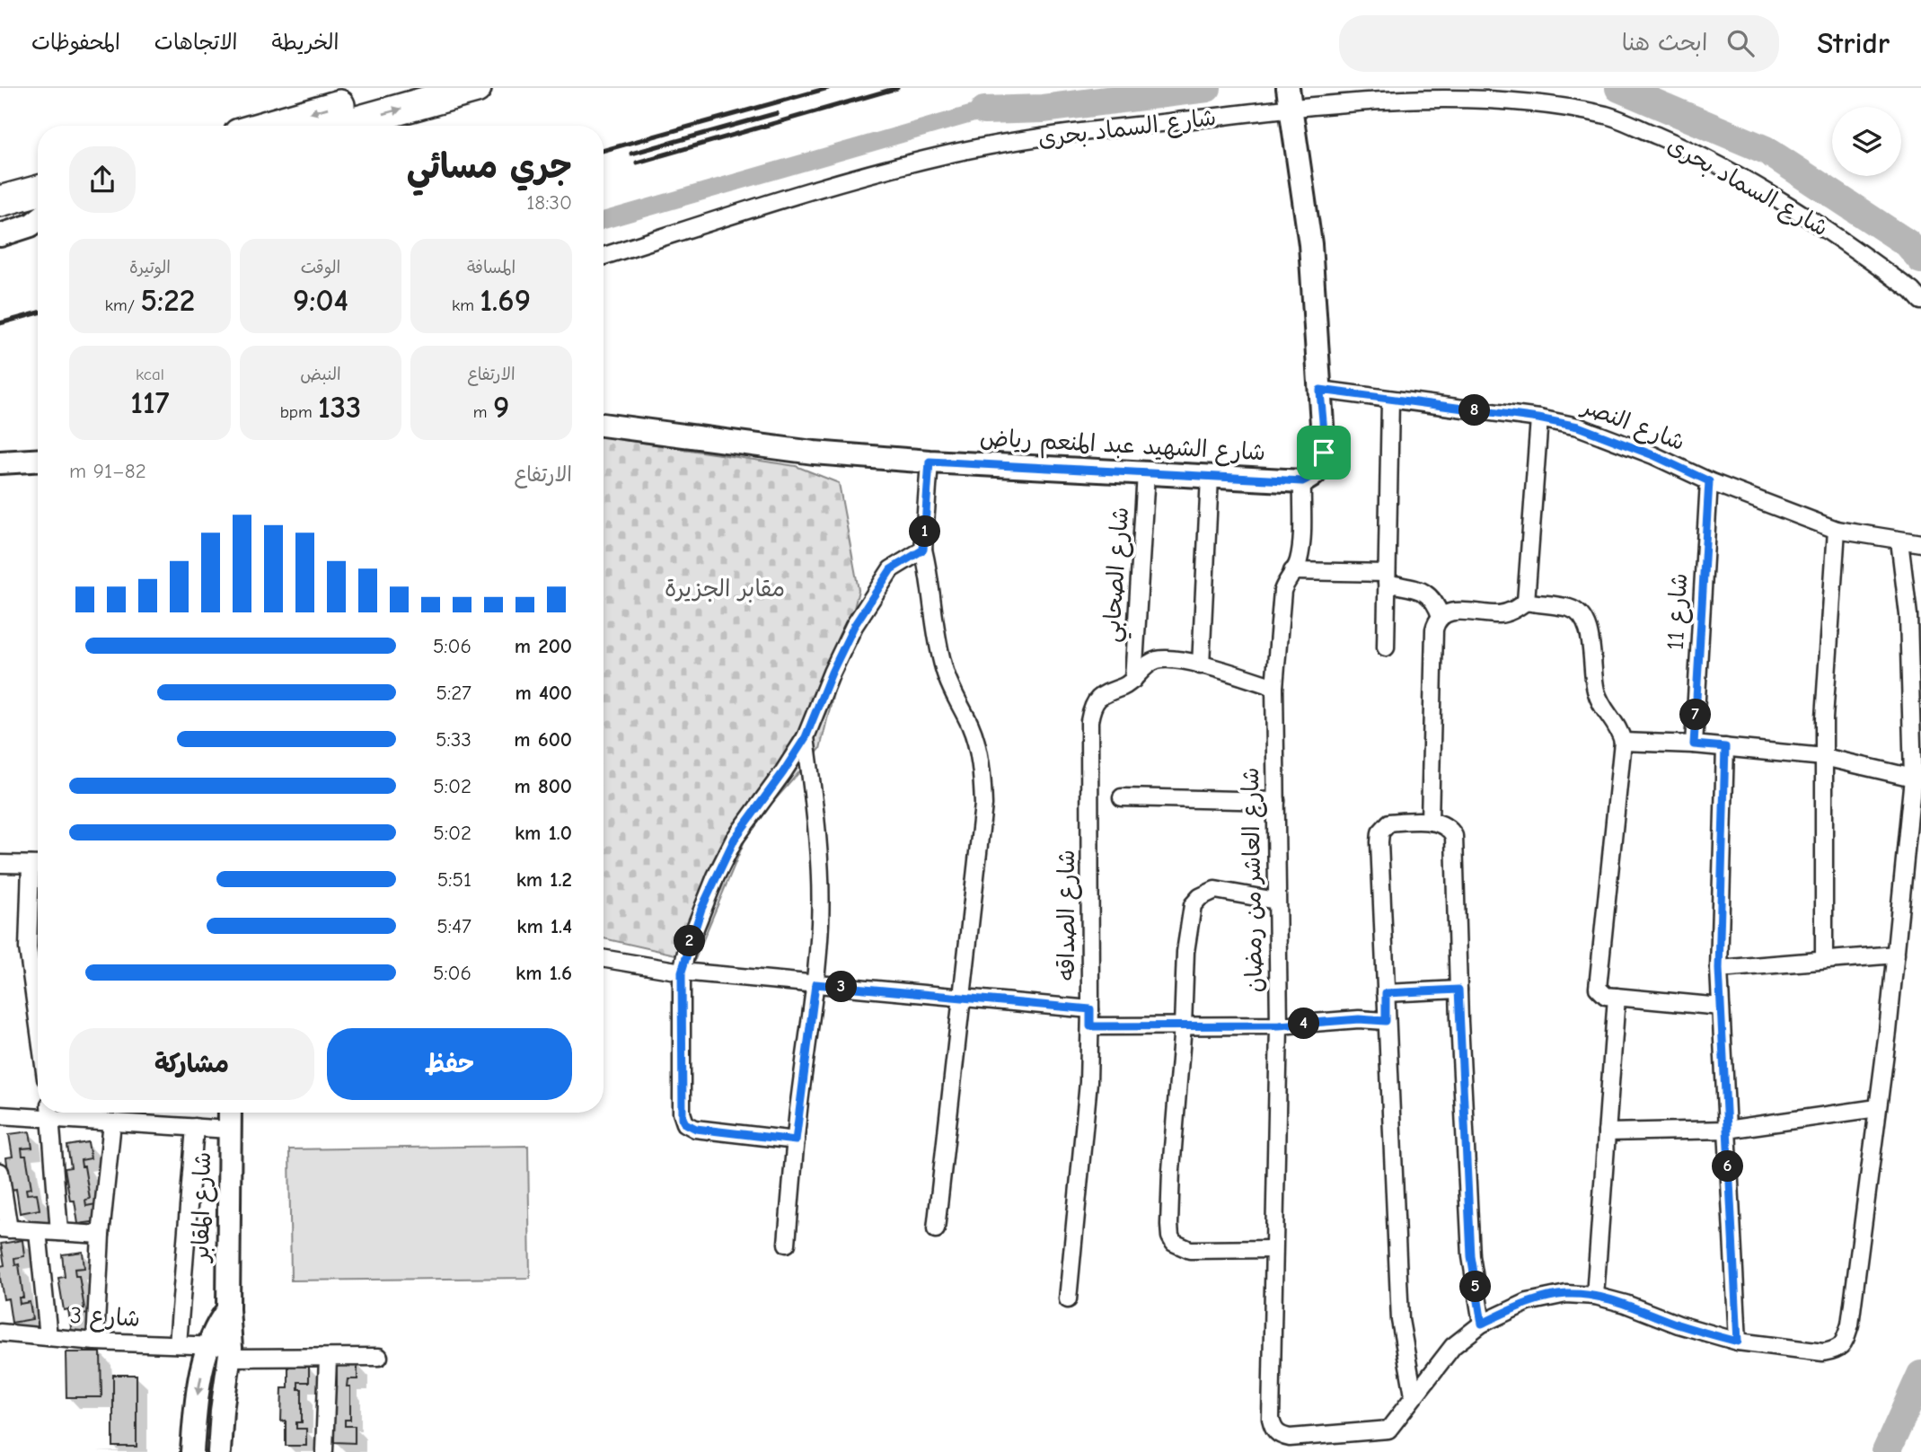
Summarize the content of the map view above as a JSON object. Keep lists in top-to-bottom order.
{
  "streets": {
    "street": [
      "شارع السماد بحرى",
      "شارع النصر",
      "شارع الشهيد عبد المنعم رياض",
      "شارع الصحابي",
      "شارع 11",
      "شارع العاشر من رمضان",
      "شارع الصداقه",
      "شارع المقابر",
      "شارع 3"
    ]
  },
  "crossings": [
    ["شارع النصر", "شارع 11"],
    ["شارع الشهيد عبد المنعم رياض", "شارع الصحابي"],
    ["شارع الشهيد عبد المنعم رياض", "شارع العاشر من رمضان"],
    ["شارع الصحابي", "شارع الصداقه"],
    ["شارع المقابر", "شارع 3"]
  ],
  "parks": ["مقابر الجزيرة"],
  "page": {
    "header": "Stridr",
    "search": "ابحث هنا",
    "nav": ["الخريطة", "الاتجاهات", "المحفوظات"],
    "heading": ["جري مسائي", "18:30"],
    "stats": [
      ["المسافة", "1.69 km"],
      ["الوقت", "9:04"],
      ["الوتيرة", "5:22 /km"],
      ["الارتفاع", "9 m"],
      ["النبض", "133 bpm"],
      ["kcal", "117"]
    ],
    "pins": [
      "8",
      "1",
      "7",
      "2",
      "3",
      "4",
      "6",
      "5"
    ],
    "chart": ["الارتفاع", "82–91 m"],
    "list": [
      {
        "name": "200 m",
        "note": "5:06"
      },
      {
        "name": "400 m",
        "note": "5:27"
      },
      {
        "name": "600 m",
        "note": "5:33"
      },
      {
        "name": "800 m",
        "note": "5:02"
      },
      {
        "name": "1.0 km",
        "note": "5:02"
      },
      {
        "name": "1.2 km",
        "note": "5:51"
      },
      {
        "name": "1.4 km",
        "note": "5:47"
      },
      {
        "name": "1.6 km",
        "note": "5:06"
      }
    ],
    "buttons": ["حفظ", "مشاركة"]
  }
}
